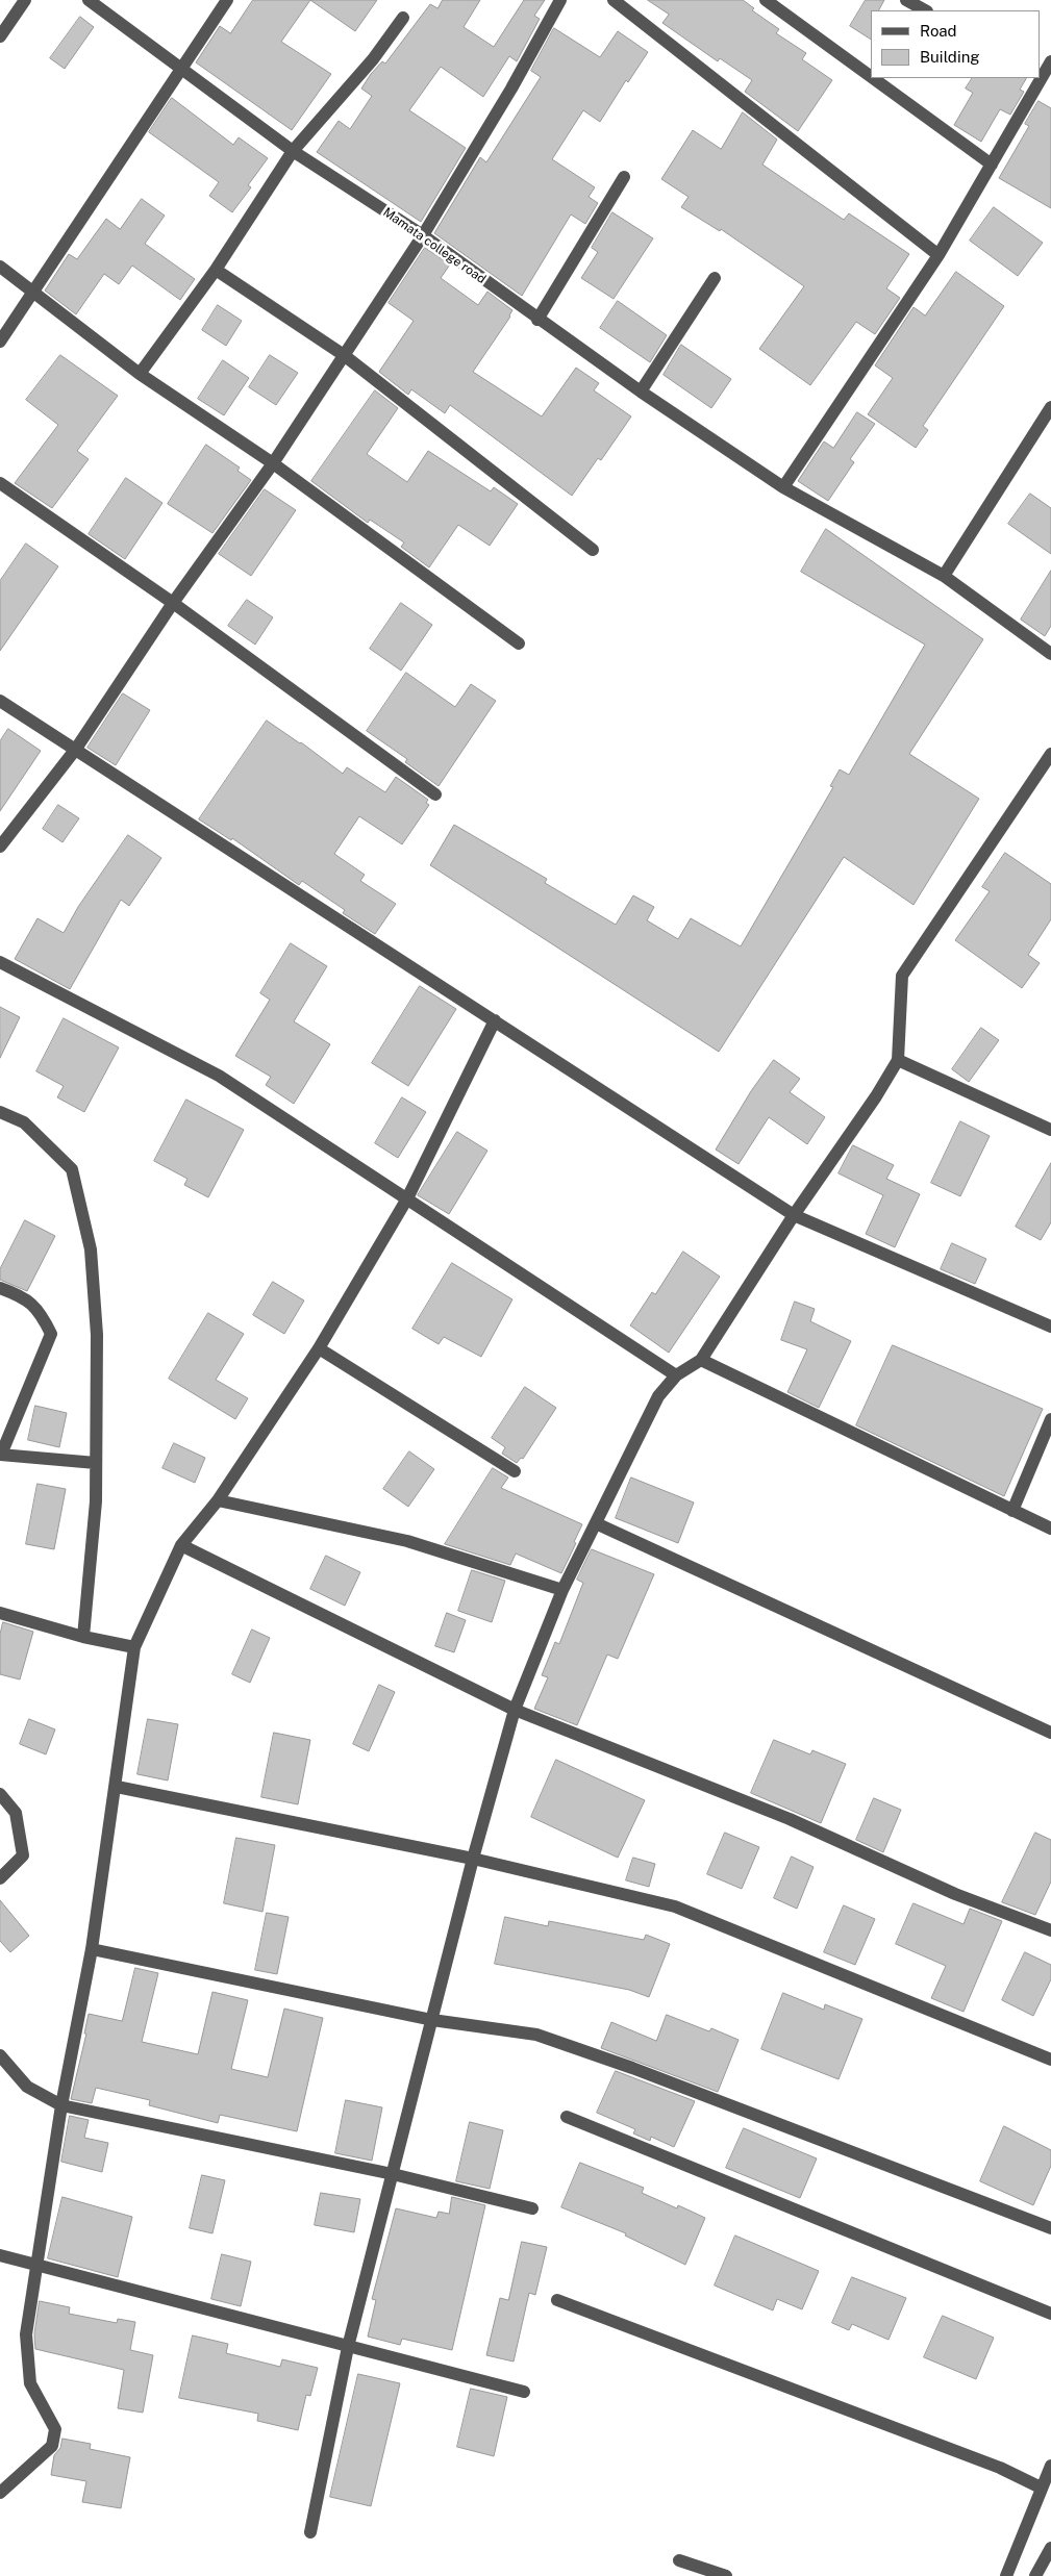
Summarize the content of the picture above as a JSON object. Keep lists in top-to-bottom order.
{
  "streets": {
    "street": ["Mamata college road"]
  },
  "legend": ["Road", "Building"]
}
